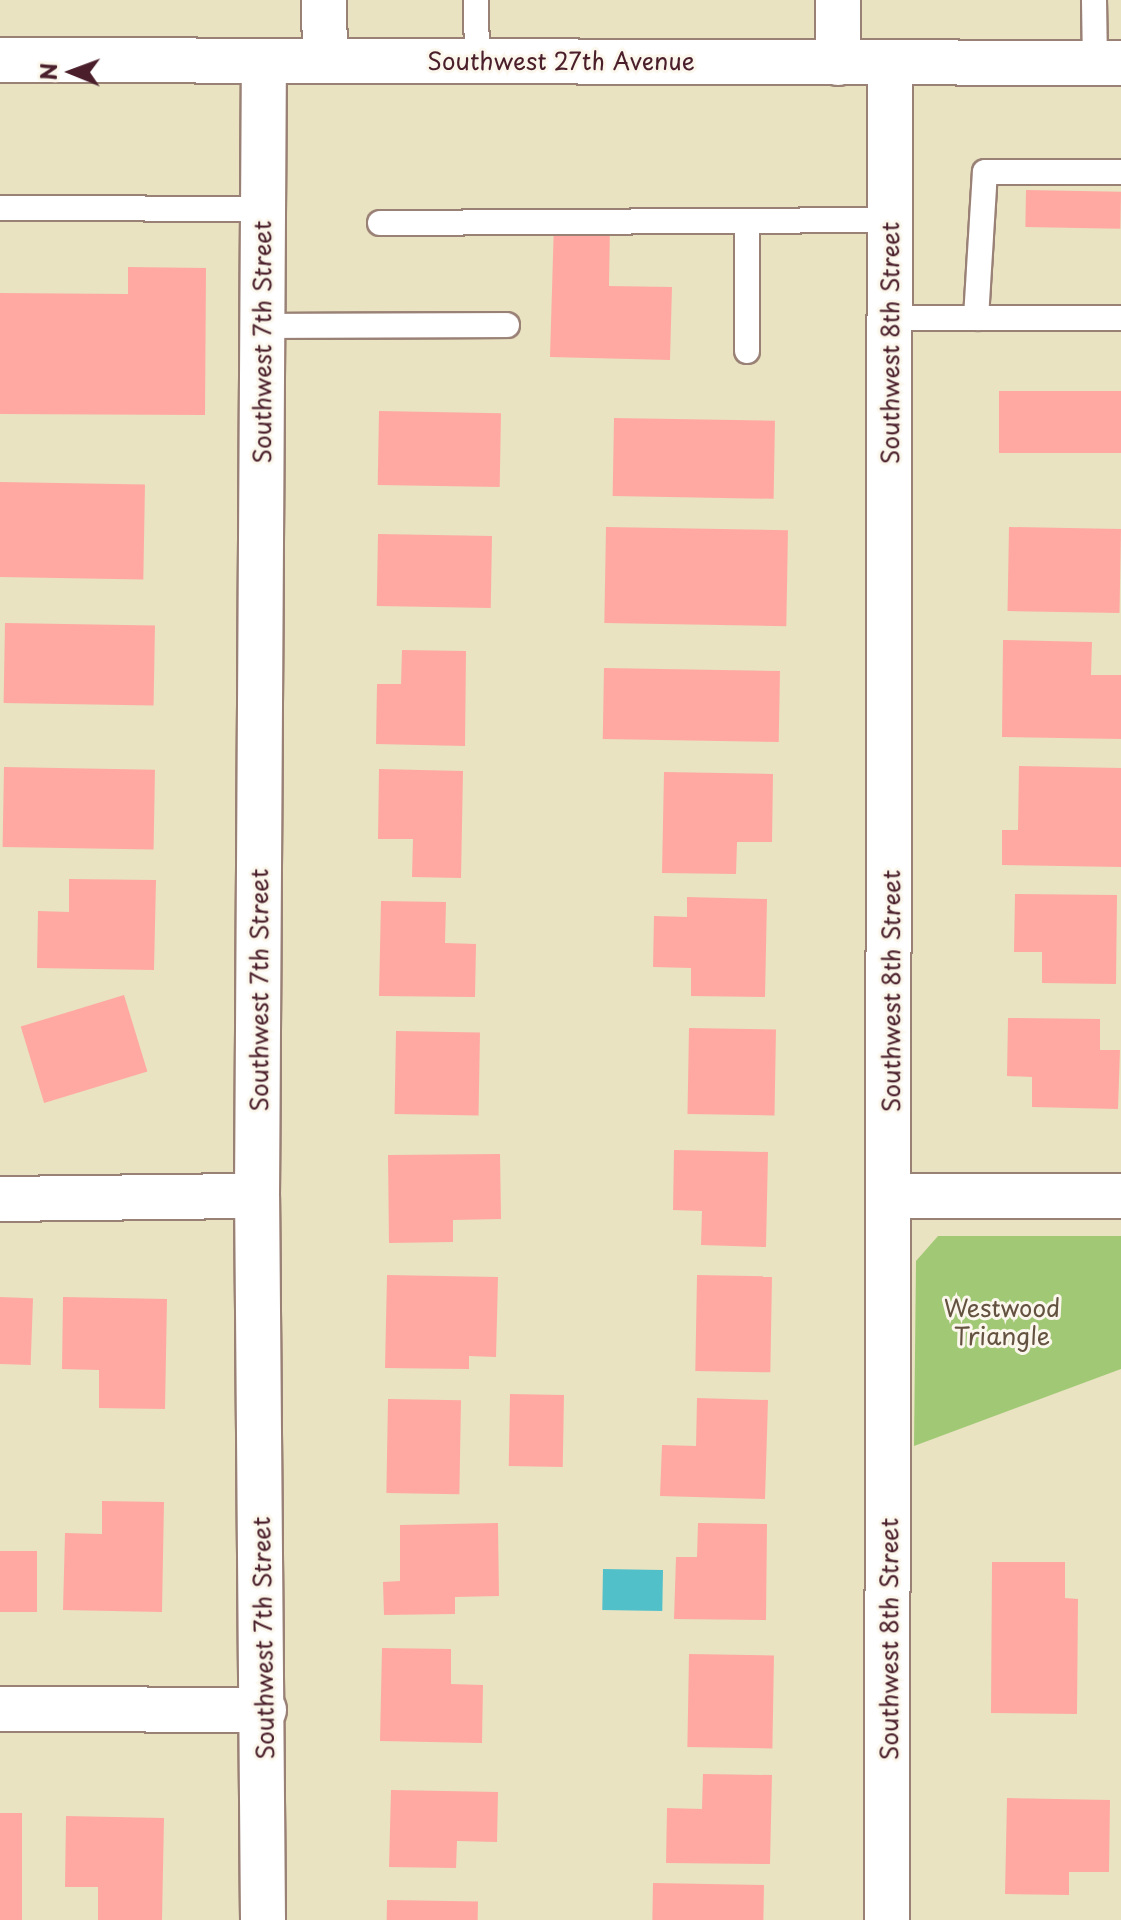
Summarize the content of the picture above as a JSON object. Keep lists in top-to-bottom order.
{
  "streets": {
    "street": ["Southwest 27th Avenue", "Southwest 7th Street", "Southwest 8th Street"]
  },
  "crossings": [
    ["Southwest 27th Avenue", "Southwest 7th Street"],
    ["Southwest 27th Avenue", "Southwest 8th Street"]
  ],
  "parks": ["Westwood Triangle"],
  "north": "left"
}
